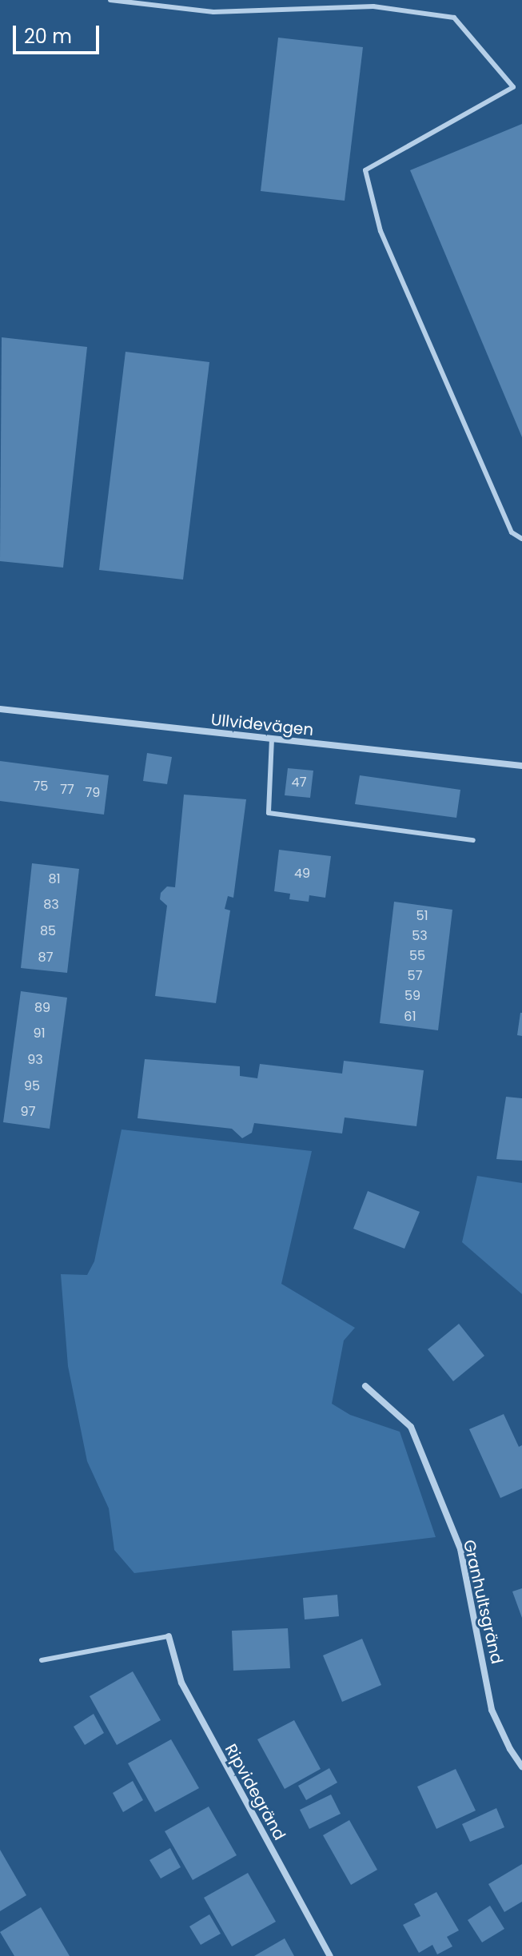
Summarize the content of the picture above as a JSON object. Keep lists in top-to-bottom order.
{
  "streets": {
    "street": ["Ullvidevägen", "Granhultsgränd", "Ripvidegränd"]
  },
  "house_numbers": [
    "47",
    "75",
    "77",
    "79",
    "49",
    "81",
    "83",
    "51",
    "85",
    "53",
    "55",
    "87",
    "57",
    "59",
    "89",
    "61",
    "91",
    "93",
    "95",
    "97"
  ],
  "scale_bar": "20 m"
}
